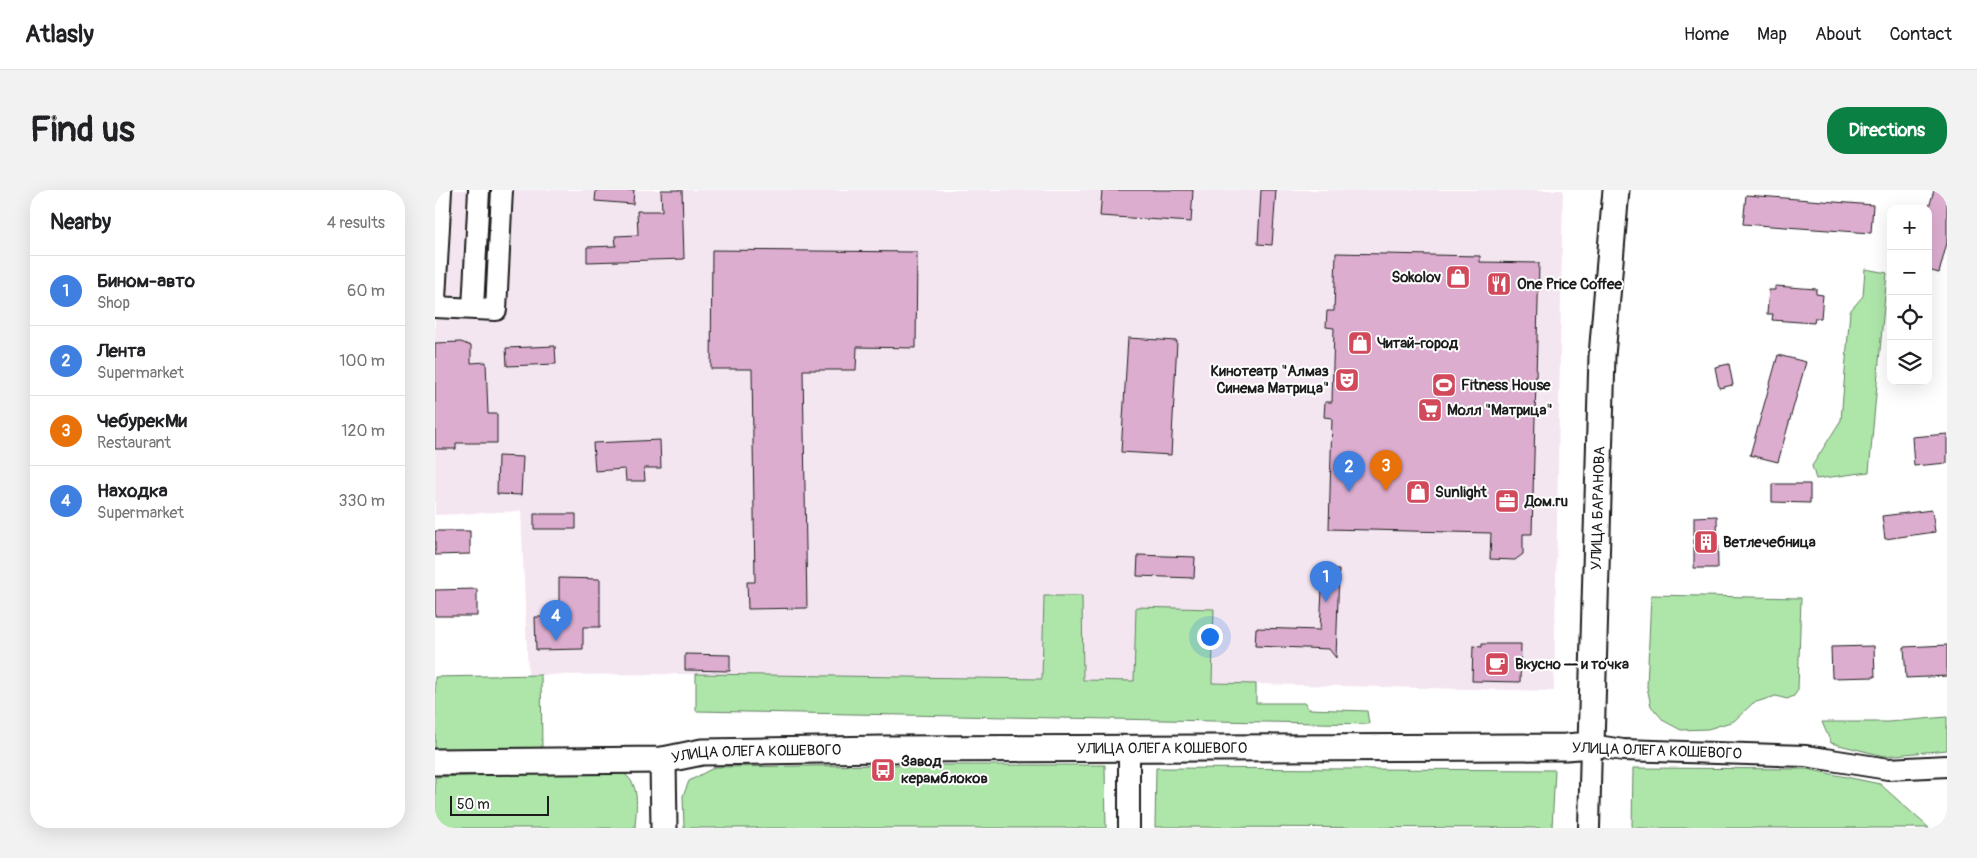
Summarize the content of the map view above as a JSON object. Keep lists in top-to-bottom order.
{
  "streets": {
    "main road": ["УЛИЦА БАРАНОВА", "УЛИЦА ОЛЕГА КОШЕВОГО"]
  },
  "crossings": [
    ["УЛИЦА БАРАНОВА", "УЛИЦА ОЛЕГА КОШЕВОГО"]
  ],
  "places": {
    "shop": ["Sokolov", "Читай-город", "Sunlight"],
    "restaurant": ["One Price Coffee"],
    "theatre": ["Кинотеатр \"Алмаз Синема Матрица\""],
    "sports": ["Fitness House"],
    "supermarket": ["Молл \"Матрица\""],
    "office": ["Дом.ru"],
    "building": ["Ветлечебница"],
    "cafe": ["Вкусно — и точка"],
    "bus stop": ["Завод керамблоков"]
  },
  "scale_bar": "50 m",
  "page": {
    "header": "Atlasly",
    "nav": [
      "Home",
      "Map",
      "About",
      "Contact"
    ],
    "buttons": "Directions",
    "title": "Find us",
    "heading": ["Nearby", "4 results"],
    "map_buttons": ["+", "−"],
    "list": [
      {
        "mark": "1",
        "name": "Бином-авто",
        "note": "Shop",
        "value": "60 m"
      },
      {
        "mark": "2",
        "name": "Лента",
        "note": "Supermarket",
        "value": "100 m"
      },
      {
        "mark": "3",
        "name": "ЧебурекМи",
        "note": "Restaurant",
        "value": "120 m"
      },
      {
        "mark": "4",
        "name": "Находка",
        "note": "Supermarket",
        "value": "330 m"
      }
    ],
    "pins": [
      "3",
      "2",
      "1",
      "4"
    ],
    "scale": "50 m"
  }
}
